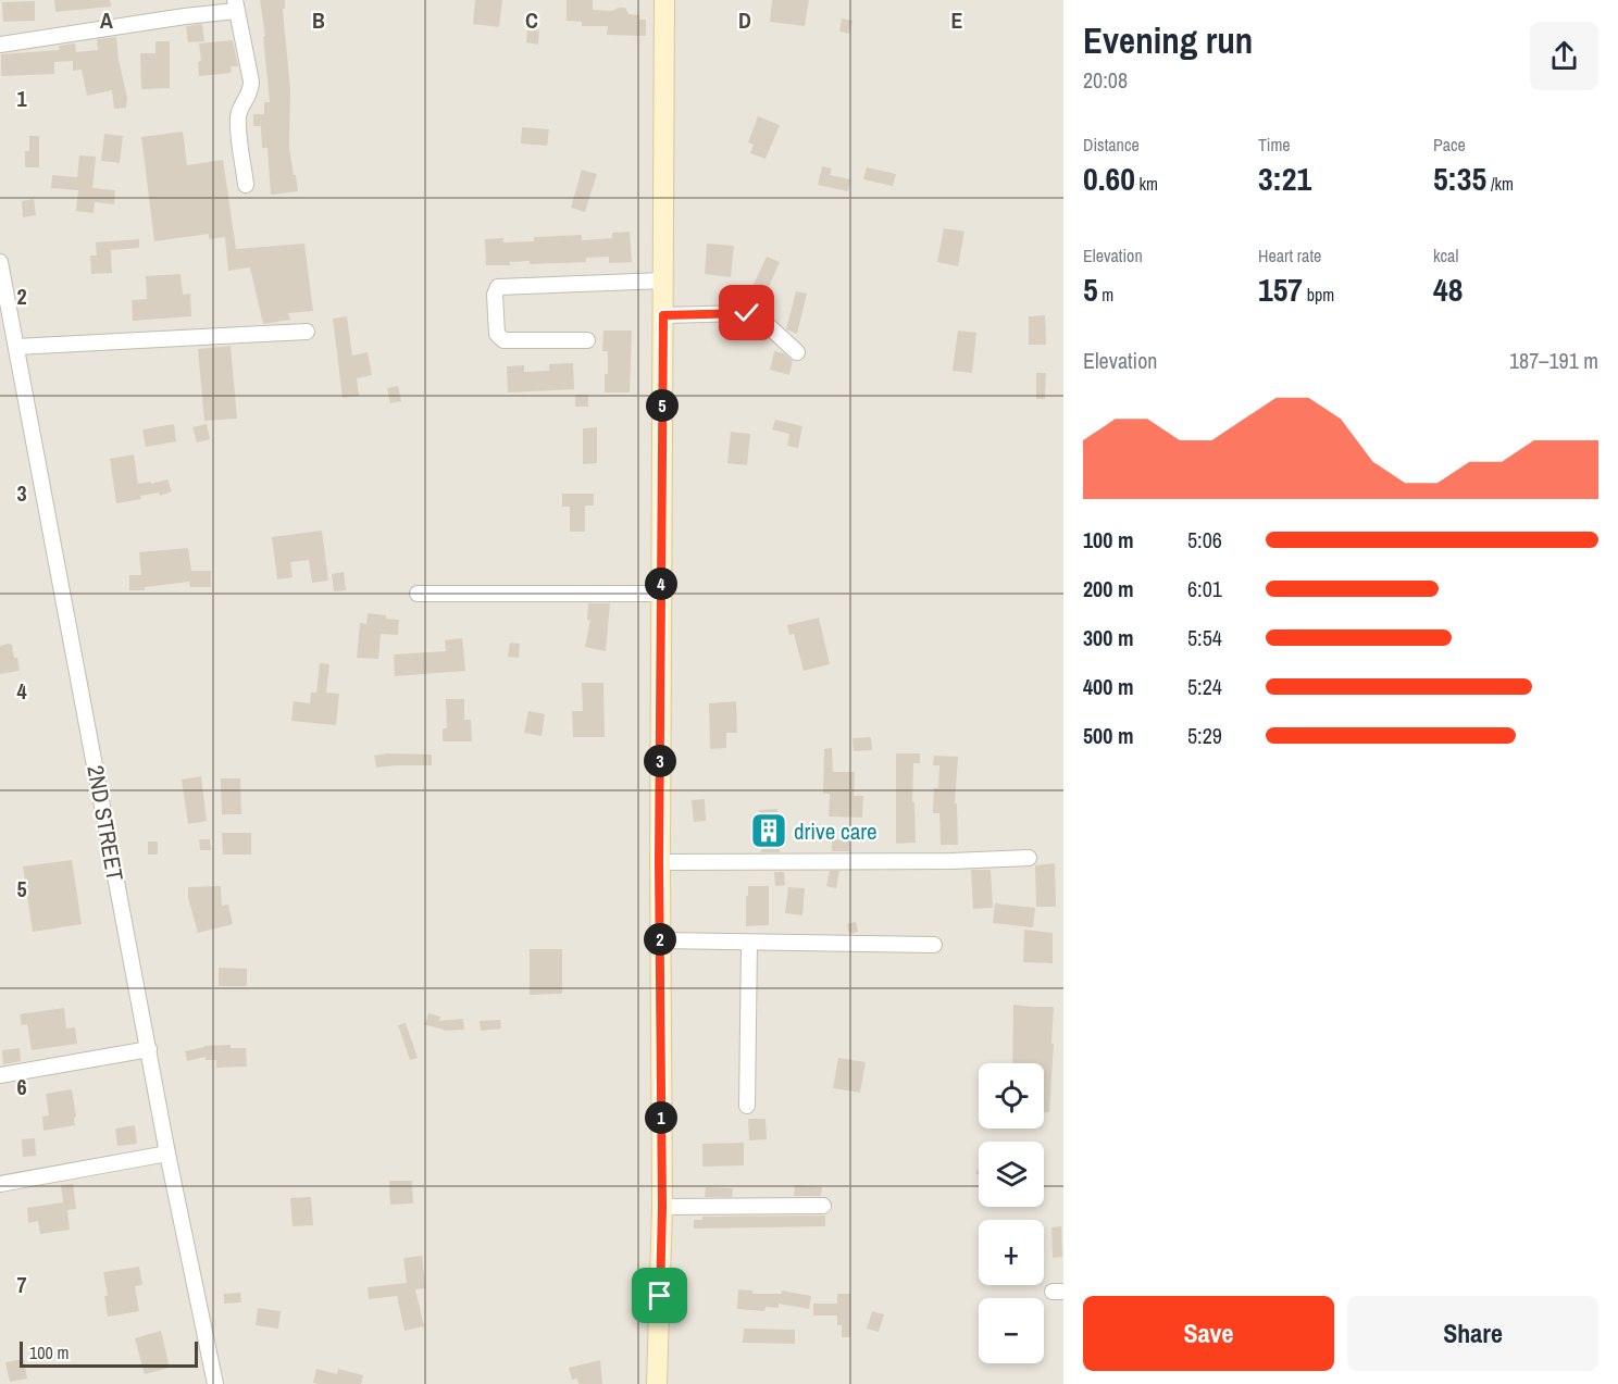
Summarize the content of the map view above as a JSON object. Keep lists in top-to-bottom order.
{
  "streets": {
    "street": ["2ND STREET"]
  },
  "places": {
    "building": ["drive care"]
  },
  "scale_bar": "100 m",
  "page": {
    "heading": ["Evening run", "20:08"],
    "stats": [
      ["Distance", "0.60 km"],
      ["Time", "3:21"],
      ["Pace", "5:35 /km"],
      ["Elevation", "5 m"],
      ["Heart rate", "157 bpm"],
      ["kcal", "48"]
    ],
    "chart": ["Elevation", "187–191 m"],
    "pins": [
      "5",
      "4",
      "3",
      "2",
      "1"
    ],
    "list": [
      {
        "name": "100 m",
        "note": "5:06"
      },
      {
        "name": "200 m",
        "note": "6:01"
      },
      {
        "name": "300 m",
        "note": "5:54"
      },
      {
        "name": "400 m",
        "note": "5:24"
      },
      {
        "name": "500 m",
        "note": "5:29"
      }
    ],
    "map_buttons": ["+", "−"],
    "buttons": ["Save", "Share"],
    "scale": "100 m"
  },
  "grid": {
    "columns": [
      "A",
      "B",
      "C",
      "D",
      "E"
    ],
    "rows": [
      "1",
      "2",
      "3",
      "4",
      "5",
      "6",
      "7"
    ]
  }
}
